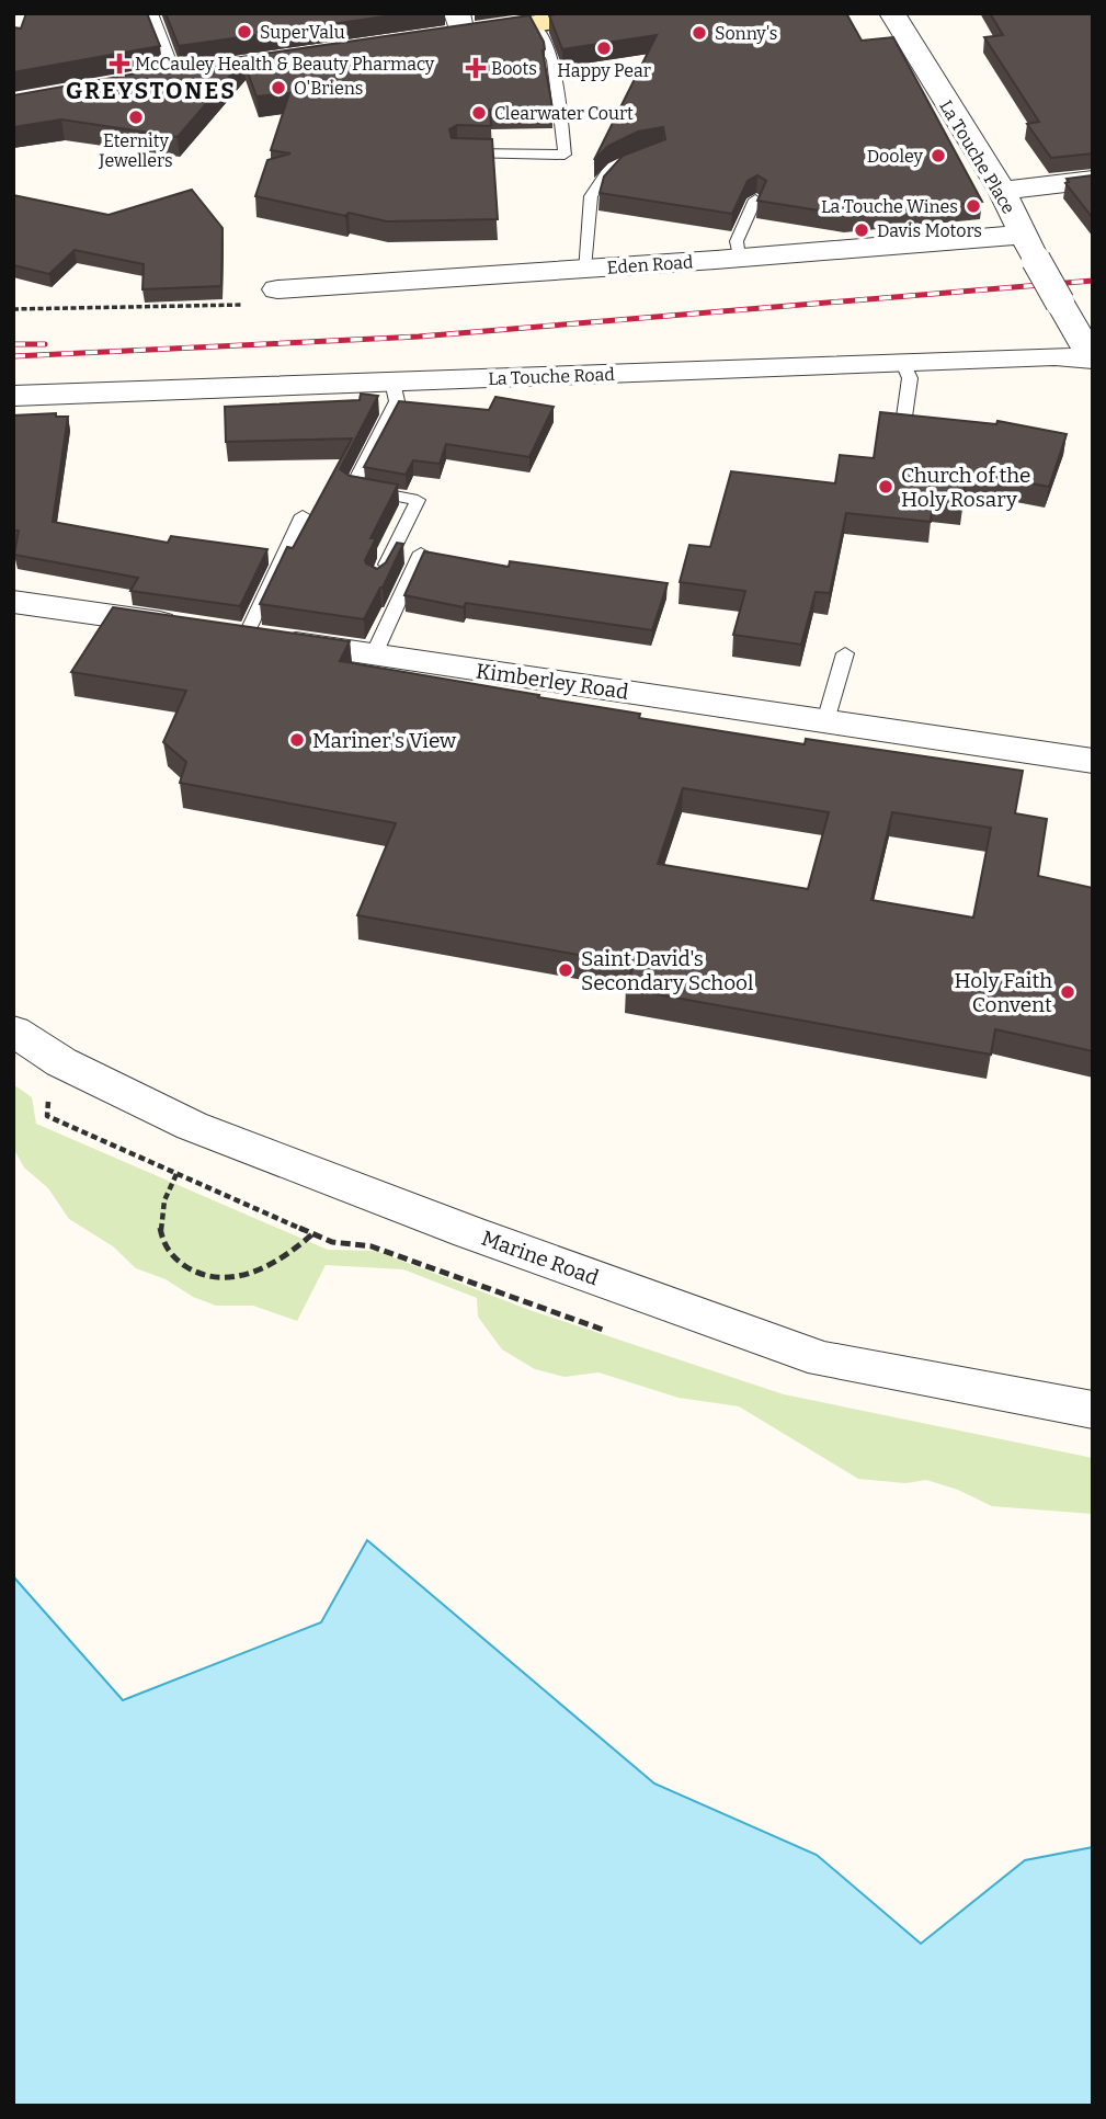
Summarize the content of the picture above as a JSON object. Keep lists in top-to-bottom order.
{
  "streets": {
    "street": [
      "La Touche Place",
      "Eden Road",
      "La Touche Road",
      "Kimberley Road",
      "Marine Road"
    ]
  },
  "crossings": [
    ["La Touche Place", "Eden Road"],
    ["La Touche Place", "La Touche Road"]
  ],
  "districts": ["GREYSTONES"],
  "places": {
    "other": [
      "SuperValu",
      "Sonny's",
      "Happy Pear",
      "O'Briens",
      "Clearwater Court",
      "Eternity Jewellers",
      "Dooley",
      "La Touche Wines",
      "Davis Motors",
      "Church of the Holy Rosary",
      "Mariner's View",
      "Saint David's Secondary School",
      "Holy Faith Convent"
    ],
    "health": ["McCauley Health & Beauty Pharmacy", "Boots"]
  }
}
